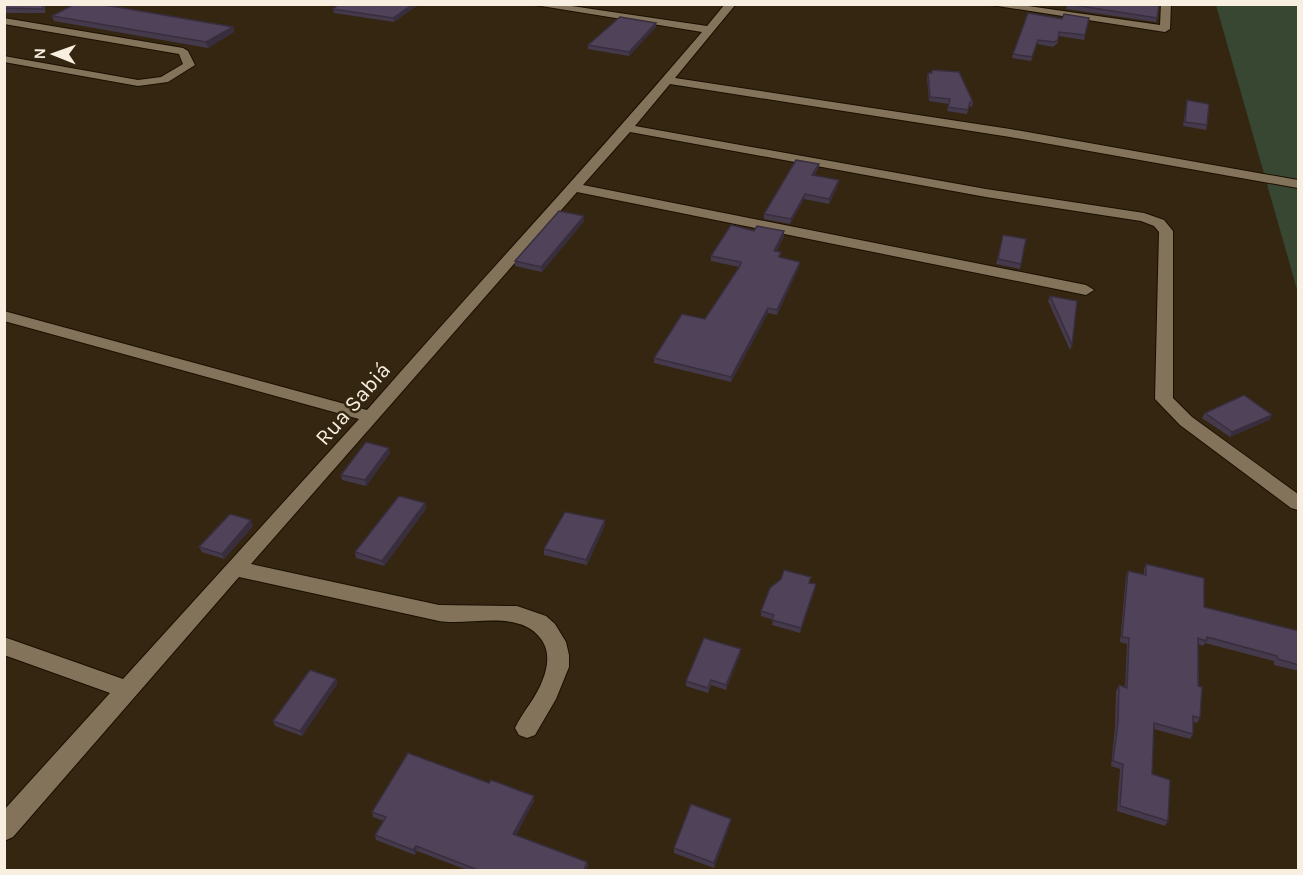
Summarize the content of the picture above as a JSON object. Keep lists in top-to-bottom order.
{
  "streets": {
    "street": ["Rua Sabiá"]
  },
  "north": "left"
}
